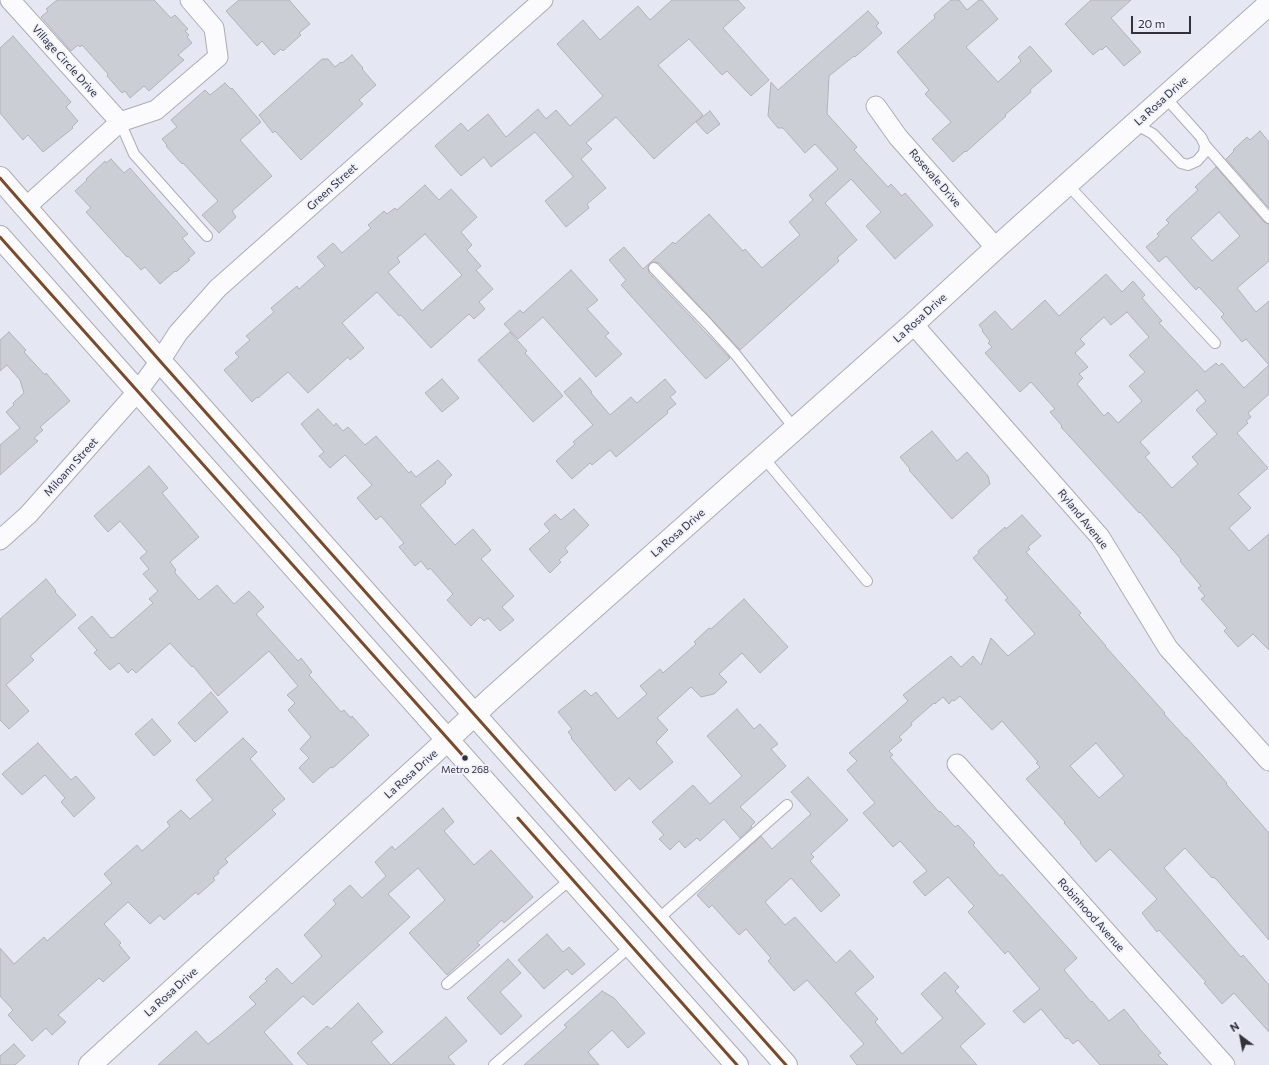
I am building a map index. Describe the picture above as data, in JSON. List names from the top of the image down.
{
  "streets": {
    "main road": ["La Rosa Drive"],
    "street": [
      "Village Circle Drive",
      "Rosevale Drive",
      "Green Street",
      "Miloann Street",
      "Ryland Avenue",
      "Robinhood Avenue"
    ]
  },
  "crossings": [
    ["La Rosa Drive", "Rosevale Drive"],
    ["La Rosa Drive", "Ryland Avenue"],
    ["Green Street", "Miloann Street"]
  ],
  "places": ["Metro 268"],
  "scale_bar": "20 m",
  "north": "top left"
}
